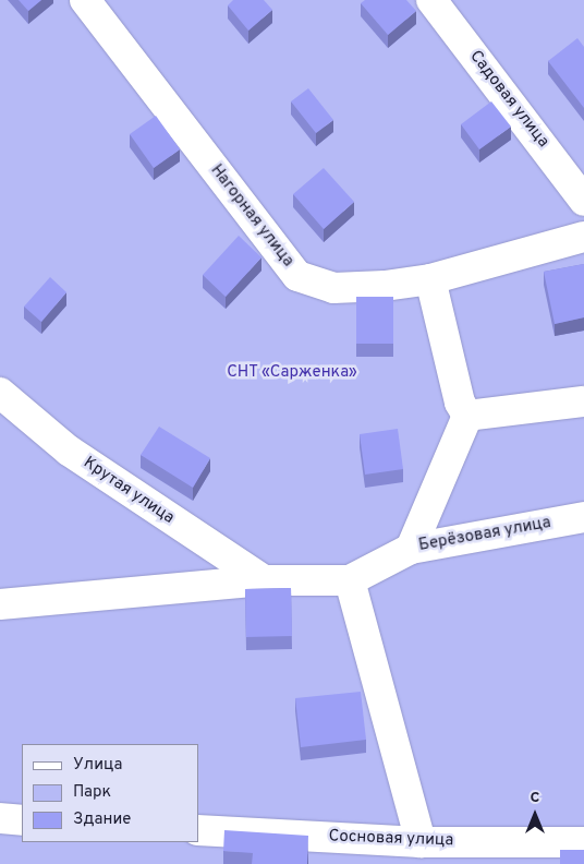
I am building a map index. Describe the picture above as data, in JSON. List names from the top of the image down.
{
  "streets": {
    "street": [
      "Садовая улица",
      "Нагорная улица",
      "Крутая улица",
      "Берёзовая улица",
      "Сосновая улица"
    ]
  },
  "crossings": [
    ["Крутая улица", "Берёзовая улица"]
  ],
  "parks": ["СНТ «Сарженка»"],
  "legend": ["Улица", "Парк", "Здание"],
  "north": "top"
}
